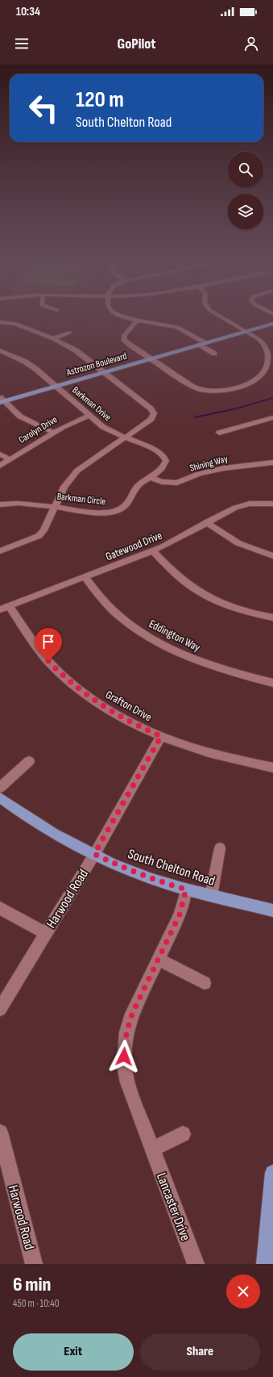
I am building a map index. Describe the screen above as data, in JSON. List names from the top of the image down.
{
  "streets": {
    "main road": ["Astrozon Boulevard", "South Chelton Road"],
    "street": [
      "Barkman Drive",
      "Carolyn Drive",
      "Shining Way",
      "Barkman Circle",
      "Gatewood Drive",
      "Eddington Way",
      "Grafton Drive",
      "Harwood Road",
      "Lancaster Drive"
    ]
  },
  "crossings": [
    ["Astrozon Boulevard", "Barkman Drive"],
    ["Barkman Drive", "Carolyn Drive"],
    ["Barkman Drive", "Barkman Circle"],
    ["Shining Way", "Barkman Circle"],
    ["Gatewood Drive", "Eddington Way"],
    ["Gatewood Drive", "Grafton Drive"],
    ["Grafton Drive", "Harwood Road"],
    ["South Chelton Road", "Harwood Road"],
    ["South Chelton Road", "Lancaster Drive"]
  ],
  "page": {
    "status": "10:34",
    "header": "GoPilot",
    "turn": ["120 m", "South Chelton Road"],
    "heading": ["6 min", "450 m · 10:40"],
    "buttons": ["Exit", "Share"]
  }
}
